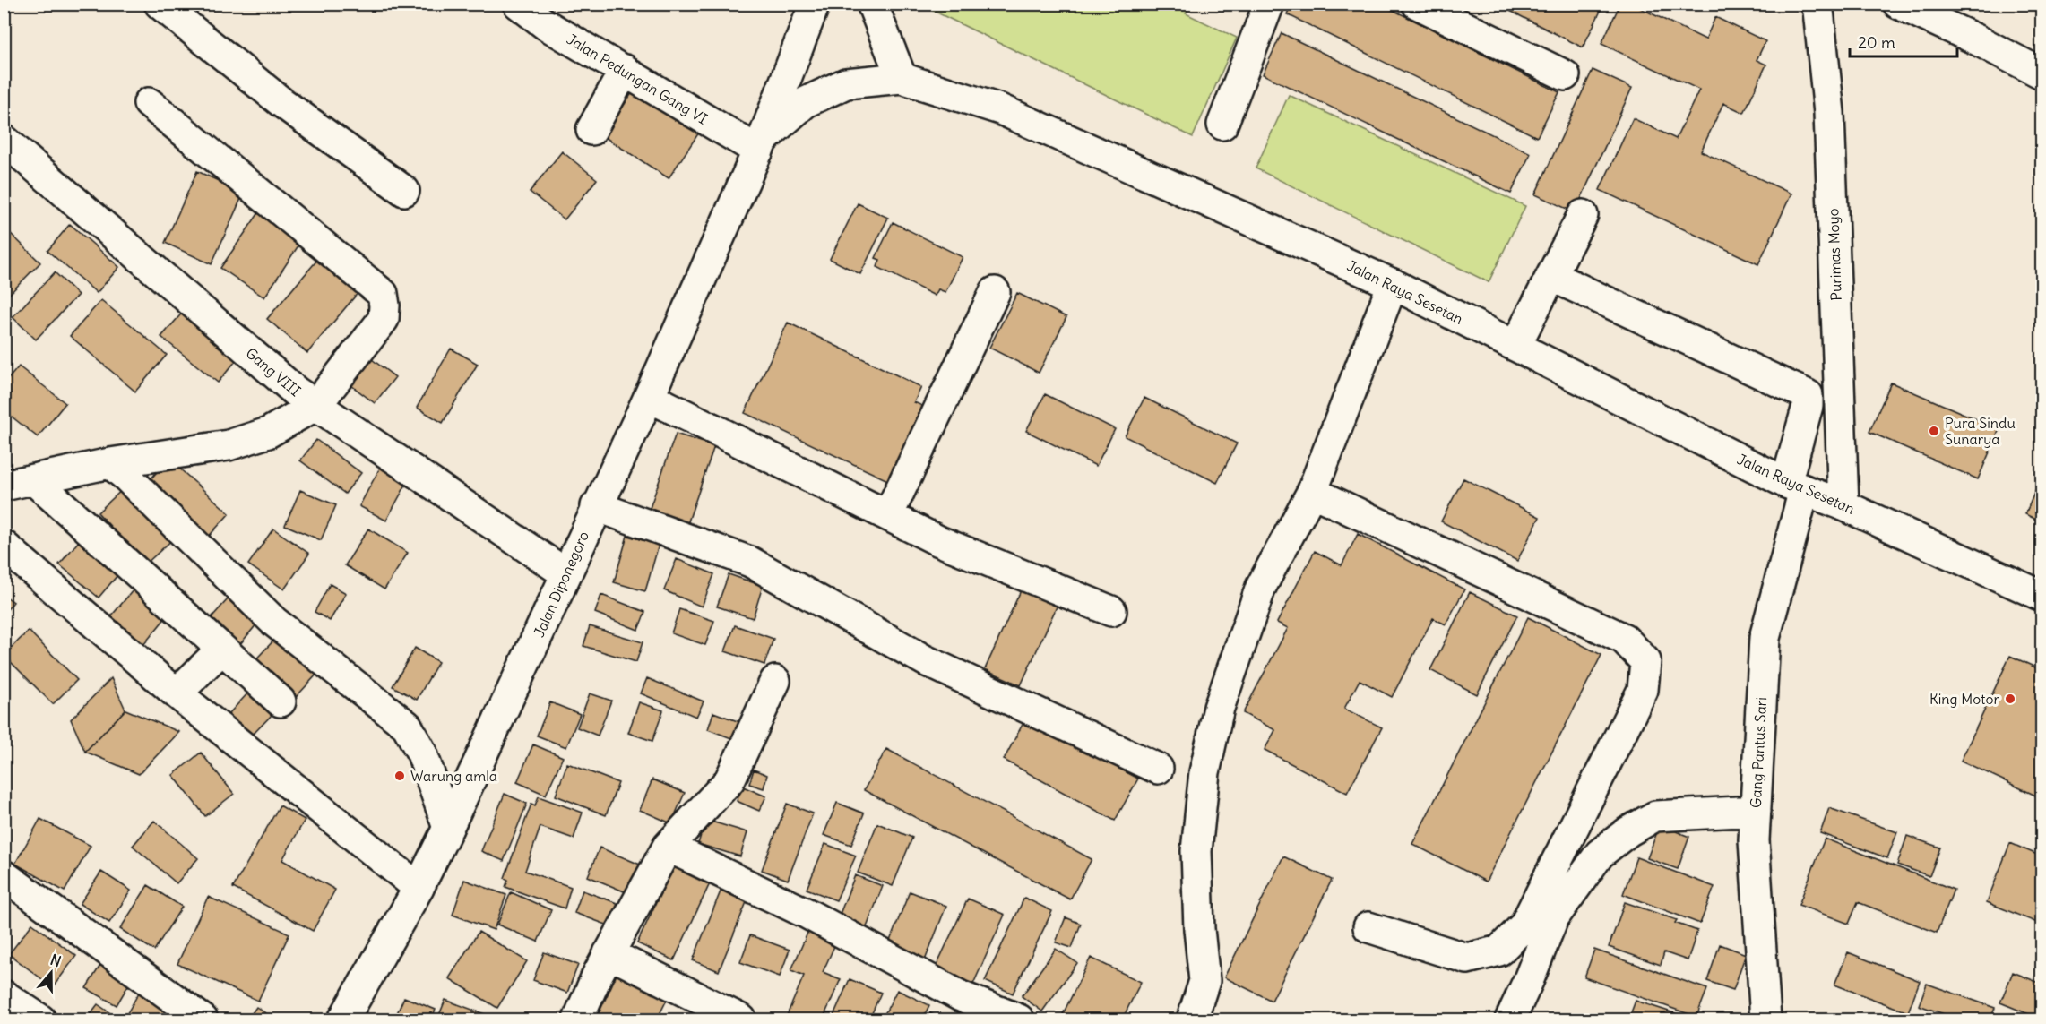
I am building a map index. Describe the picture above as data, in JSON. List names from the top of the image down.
{
  "streets": {
    "street": [
      "Jalan Pedungan Gang VI",
      "Purimas Moyo",
      "Jalan Raya Sesetan",
      "Gang VIII",
      "Jalan Diponegoro",
      "Gang Pantus Sari"
    ]
  },
  "crossings": [
    ["Jalan Pedungan Gang VI", "Jalan Raya Sesetan"],
    ["Jalan Pedungan Gang VI", "Jalan Diponegoro"],
    ["Purimas Moyo", "Jalan Raya Sesetan"],
    ["Jalan Raya Sesetan", "Jalan Diponegoro"],
    ["Jalan Raya Sesetan", "Gang Pantus Sari"],
    ["Gang VIII", "Jalan Diponegoro"]
  ],
  "places": ["Pura Sindu Sunarya", "King Motor", "Warung amla"],
  "scale_bar": "20 m",
  "north": "top"
}
